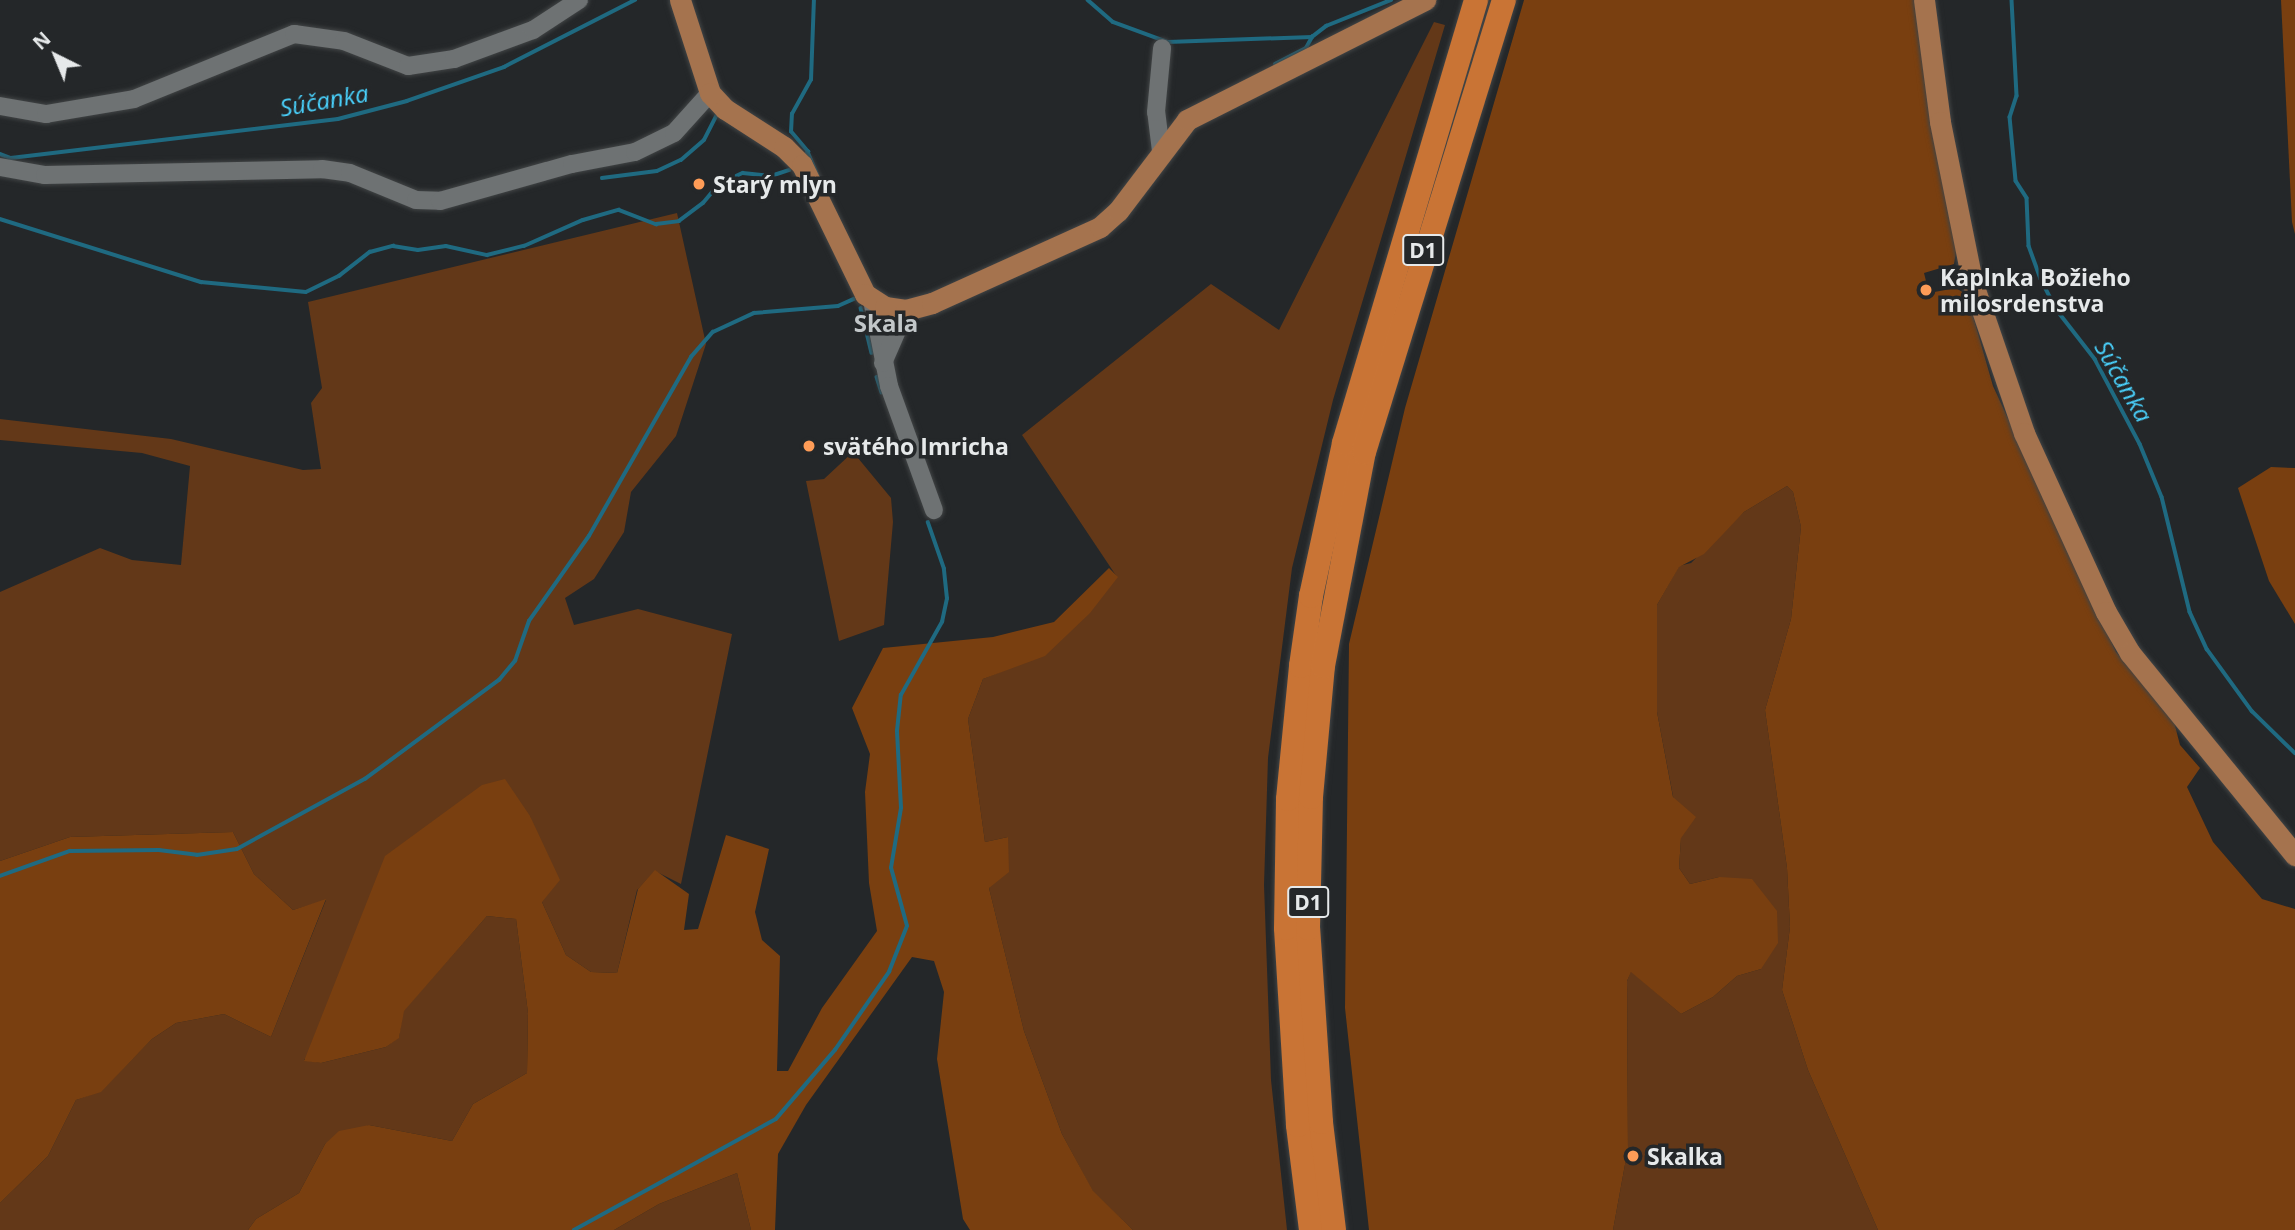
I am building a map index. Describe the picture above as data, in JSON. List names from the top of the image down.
{
  "streets": {
    "highway": ["D1"]
  },
  "districts": ["Skala"],
  "water": ["Súčanka"],
  "places": [
    "Starý mlyn",
    "Kaplnka Božieho milosrdenstva",
    "svätého Imricha",
    "Skalka"
  ],
  "north": "top left"
}
